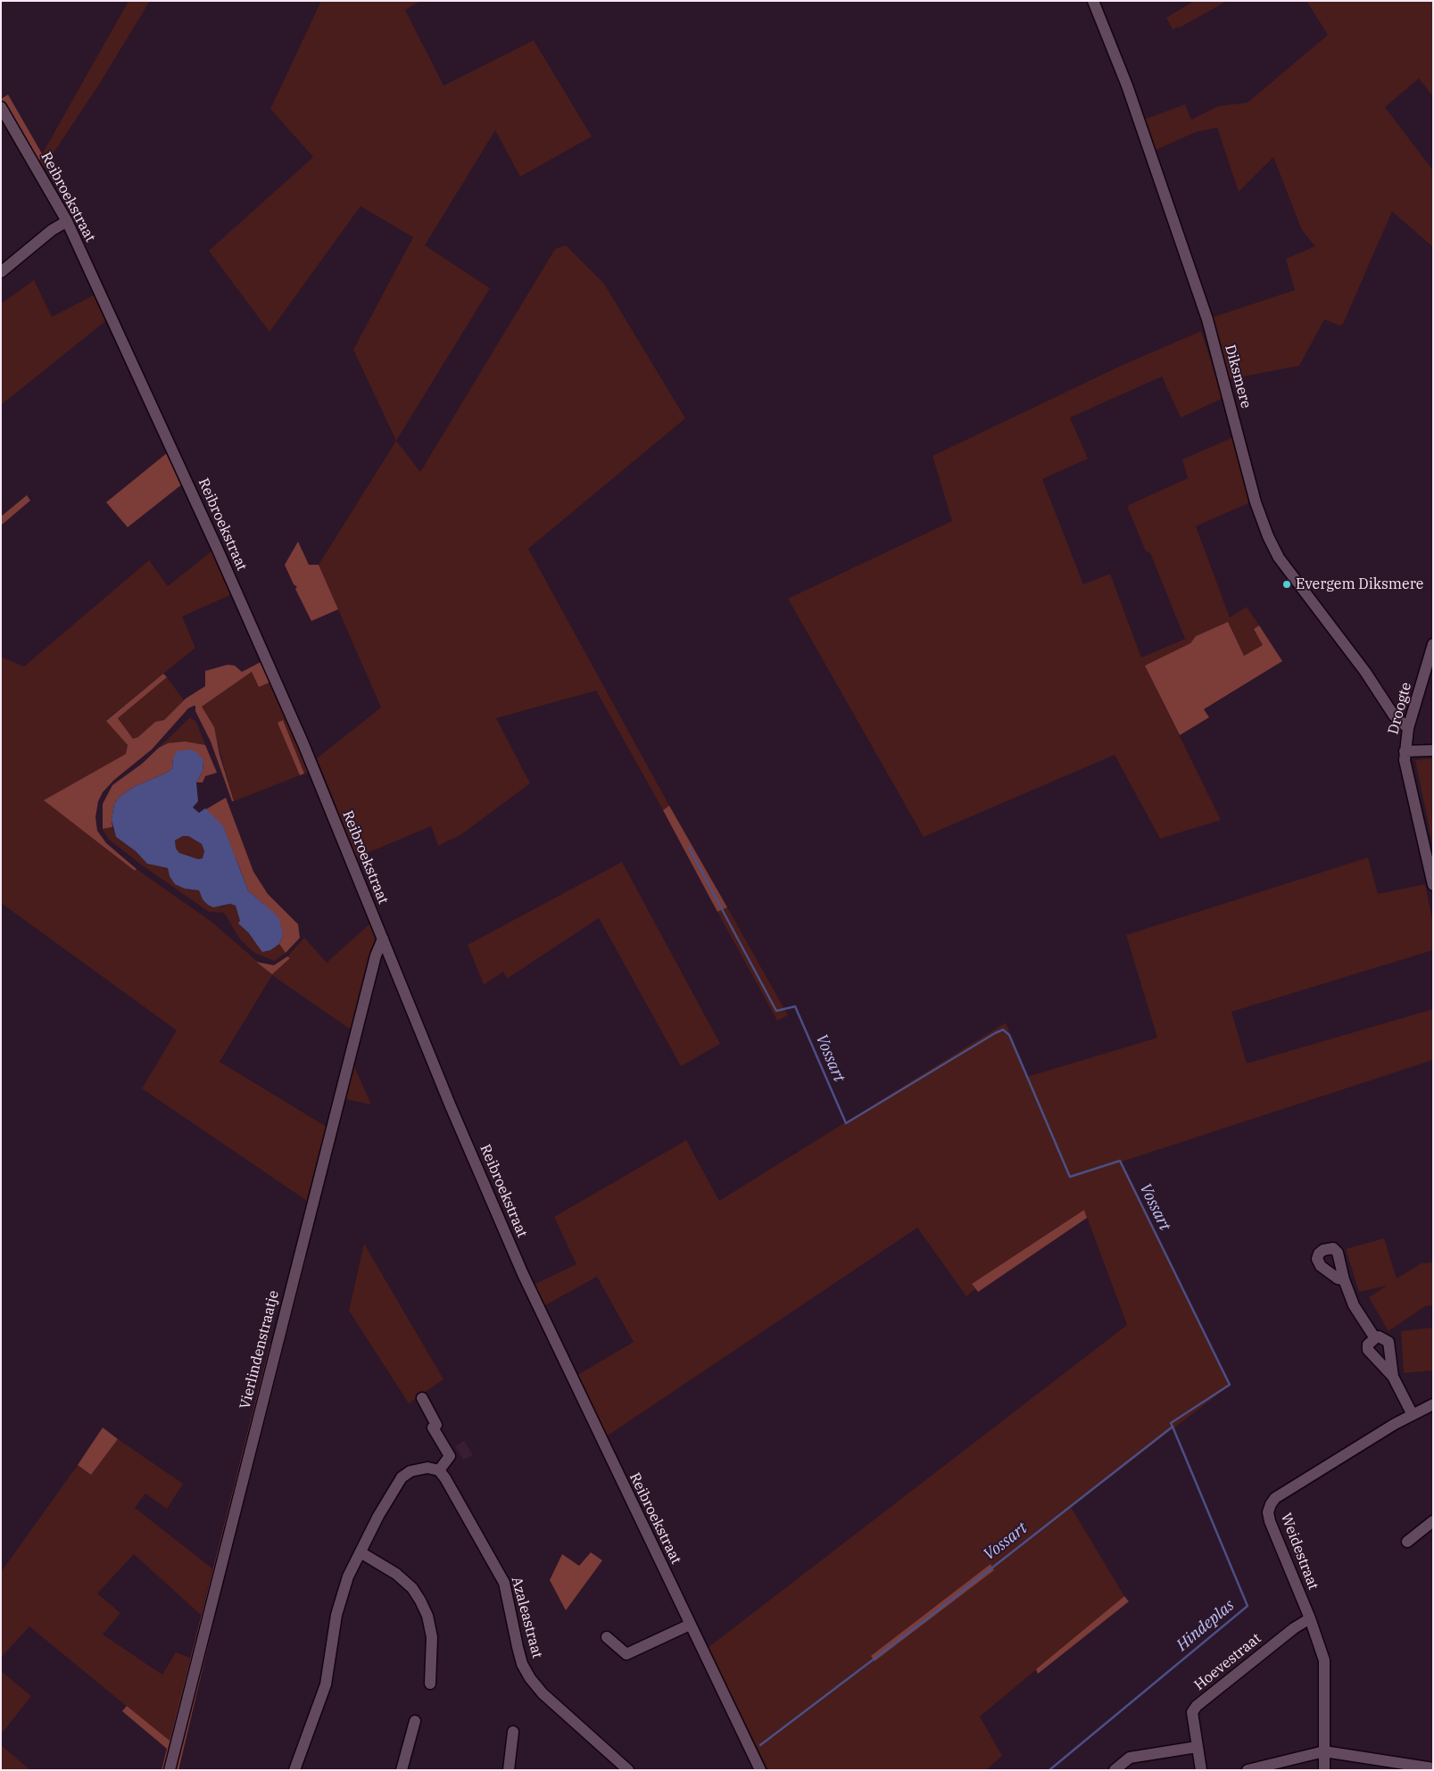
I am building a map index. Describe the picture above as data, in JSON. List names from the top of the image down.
{
  "streets": {
    "street": [
      "Reibroekstraat",
      "Diksmere",
      "Droogte",
      "Vierlindenstraatje",
      "Weidestraat",
      "Azaleastraat",
      "Hoevestraat"
    ]
  },
  "crossings": [
    ["Reibroekstraat", "Vierlindenstraatje"],
    ["Diksmere", "Droogte"],
    ["Weidestraat", "Hoevestraat"]
  ],
  "water": ["Vossart", "Hindeplas"],
  "places": ["Evergem Diksmere"]
}
